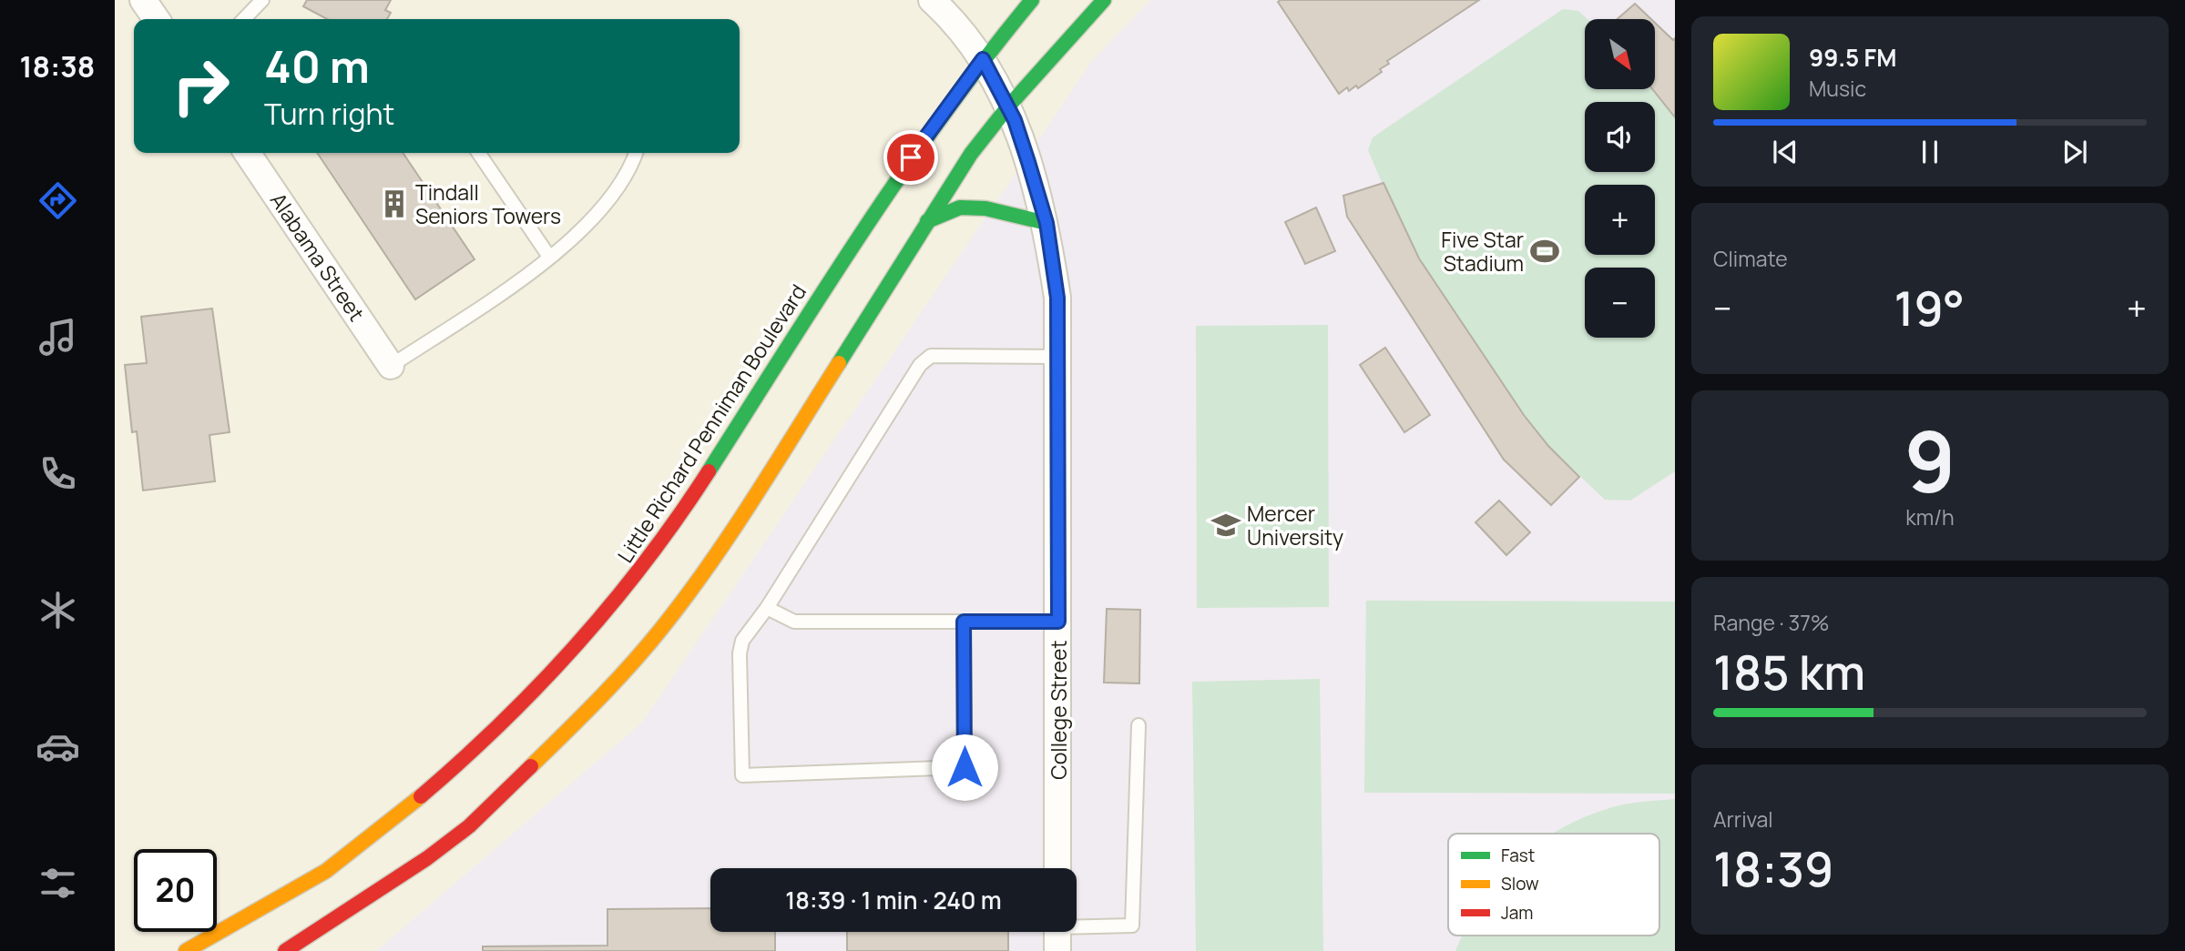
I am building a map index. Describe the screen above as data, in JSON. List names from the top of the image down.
{
  "streets": {
    "street": ["Alabama Street", "Little Richard Penniman Boulevard", "College Street"]
  },
  "crossings": [
    ["Little Richard Penniman Boulevard", "College Street"]
  ],
  "places": {
    "building": ["Tindall Seniors Towers"],
    "sports": ["Five Star Stadium"],
    "school or university": ["Mercer University"]
  },
  "legend": ["Fast", "Slow", "Jam"],
  "north": "bottom right",
  "page": {
    "tabs": "18:38",
    "map_buttons": ["+", "−"],
    "turn": ["40 m", "Turn right"],
    "song": ["99.5 FM", "Music"],
    "tile": [
      "Climate",
      ["9", "km/h"],
      ["Range · 37%", "185 km"],
      ["Arrival", "18:39"]
    ],
    "heat": ["−", "19°", "+"],
    "limit": "20",
    "trip": "18:39 · 1 min · 240 m"
  }
}
